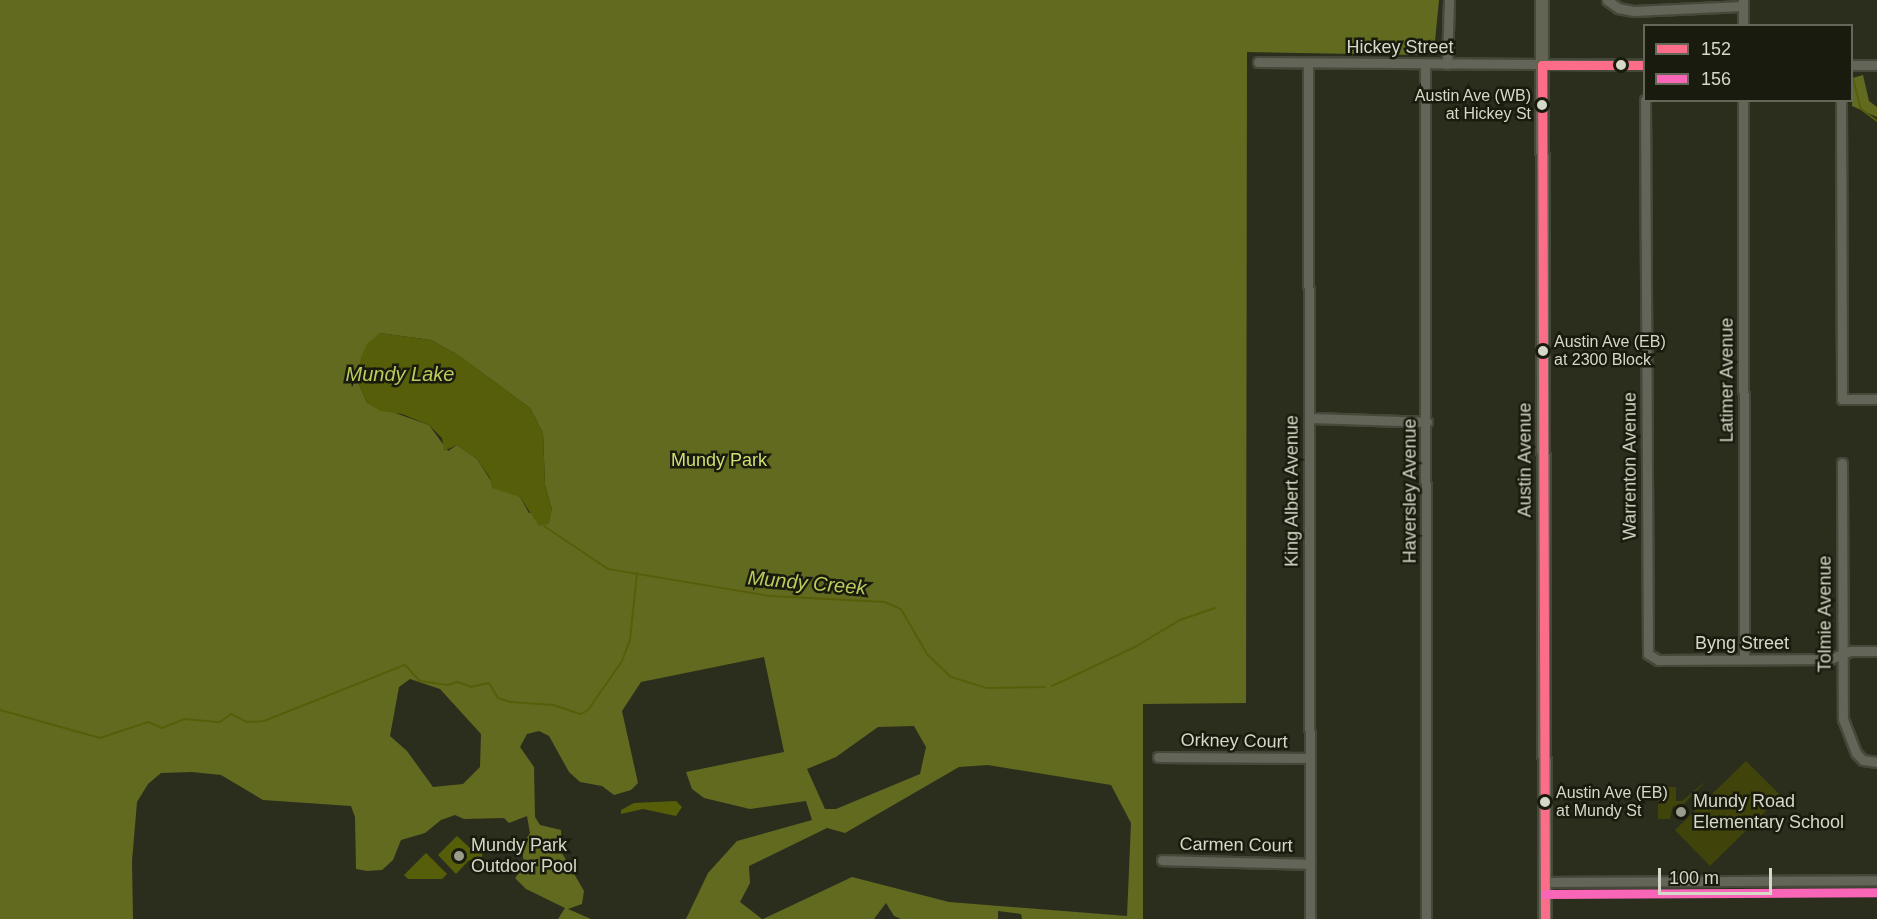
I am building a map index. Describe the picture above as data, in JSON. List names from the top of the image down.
{
  "streets": {
    "main road": ["Austin Avenue"],
    "street": [
      "Hickey Street",
      "Latimer Avenue",
      "Warrenton Avenue",
      "King Albert Avenue",
      "Haversley Avenue",
      "Tolmie Avenue",
      "Byng Street",
      "Orkney Court",
      "Carmen Court"
    ]
  },
  "crossings": [
    ["Hickey Street", "Austin Avenue"],
    ["Hickey Street", "King Albert Avenue"],
    ["Hickey Street", "Haversley Avenue"],
    ["Latimer Avenue", "Byng Street"],
    ["Warrenton Avenue", "Byng Street"],
    ["King Albert Avenue", "Orkney Court"],
    ["King Albert Avenue", "Carmen Court"],
    ["Tolmie Avenue", "Byng Street"]
  ],
  "water": ["Mundy Lake", "Mundy Creek"],
  "parks": ["Mundy Park"],
  "places": [
    "Austin Ave (WB) at Hickey St",
    "Austin Ave (EB) at 2300 Block",
    "Austin Ave (EB) at Mundy St",
    "Mundy Road Elementary School",
    "Mundy Park Outdoor Pool"
  ],
  "lines": ["transit line 152", "transit line 156"],
  "legend": ["152", "156"],
  "scale_bar": "100 m"
}
